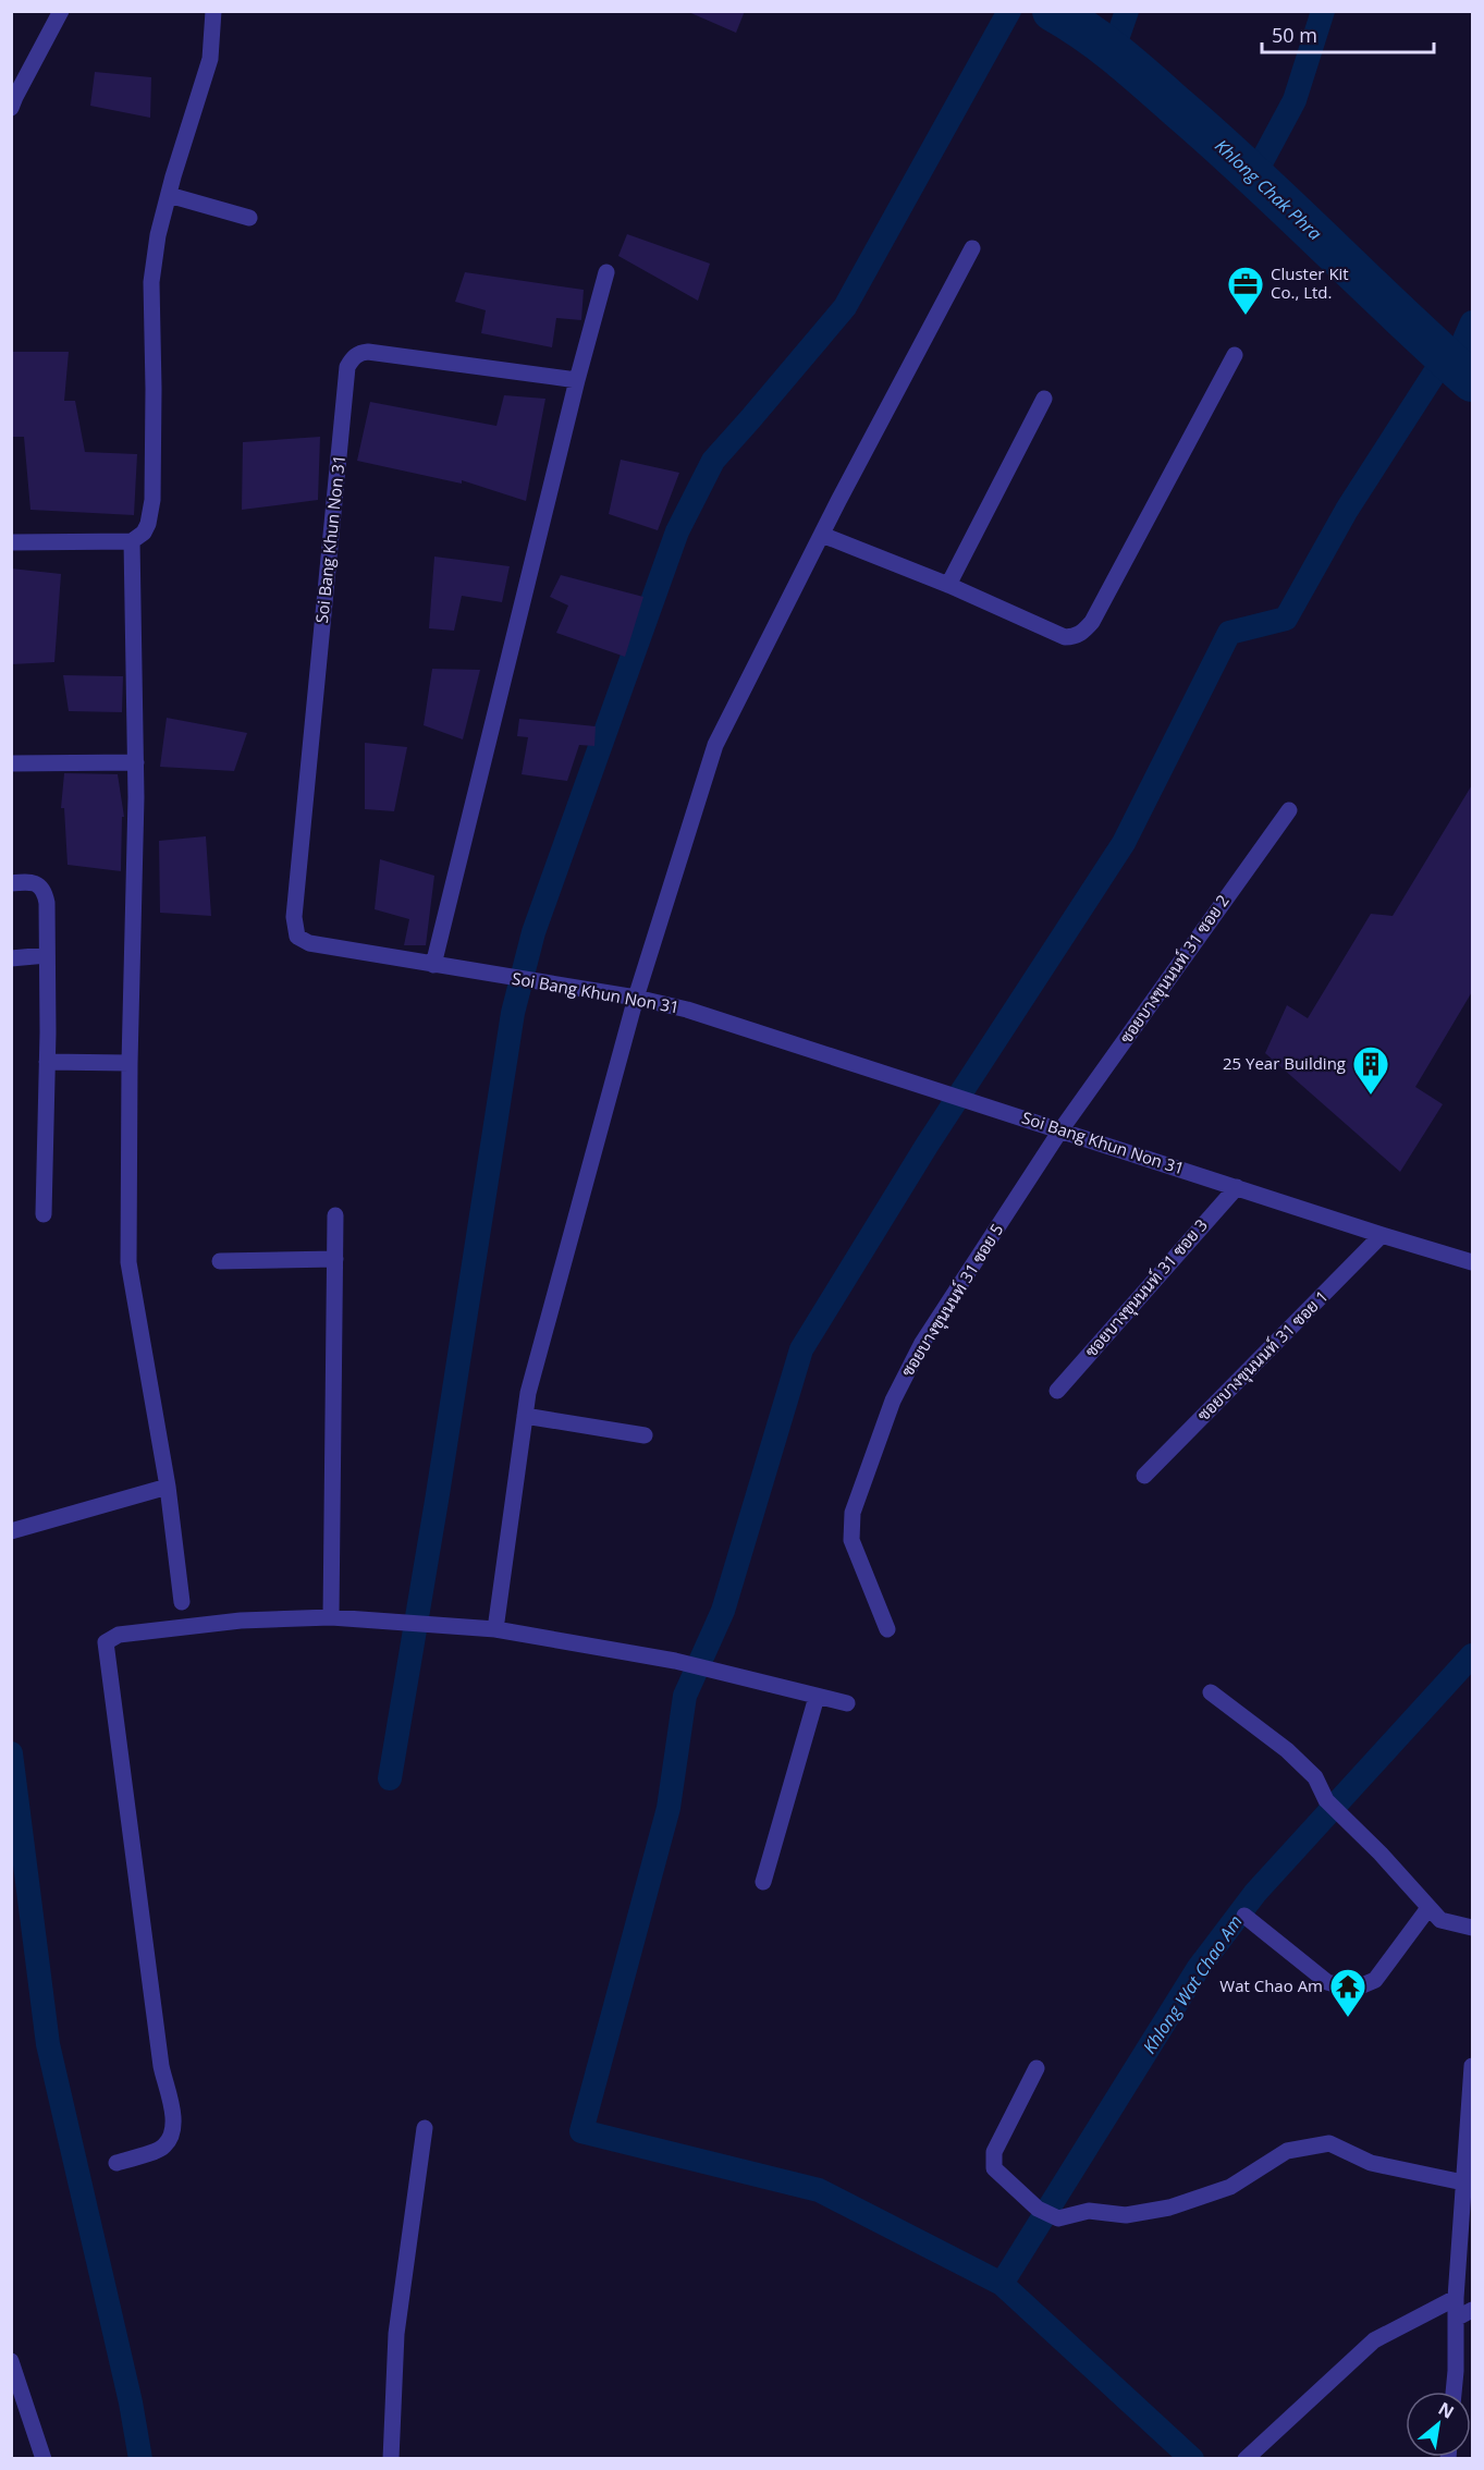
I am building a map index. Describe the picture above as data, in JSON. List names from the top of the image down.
{
  "streets": {
    "street": [
      "Soi Bang Khun Non 31",
      "ซอยบางขุนนนท์ 31 ซอย 2",
      "ซอยบางขุนนนท์ 31 ซอย 3",
      "ซอยบางขุนนนท์ 31 ซอย 5",
      "ซอยบางขุนนนท์ 31 ซอย 1"
    ]
  },
  "crossings": [
    ["Soi Bang Khun Non 31", "ซอยบางขุนนนท์ 31 ซอย 2"],
    ["Soi Bang Khun Non 31", "ซอยบางขุนนนท์ 31 ซอย 3"],
    ["Soi Bang Khun Non 31", "ซอยบางขุนนนท์ 31 ซอย 5"],
    ["Soi Bang Khun Non 31", "ซอยบางขุนนนท์ 31 ซอย 1"],
    ["ซอยบางขุนนนท์ 31 ซอย 2", "ซอยบางขุนนนท์ 31 ซอย 5"]
  ],
  "water": ["Khlong Chak Phra", "Khlong Wat Chao Am"],
  "places": {
    "office": ["Cluster Kit Co., Ltd."],
    "building": ["25 Year Building"],
    "temple": ["Wat Chao Am"]
  },
  "scale_bar": "50 m",
  "north": "top right"
}
